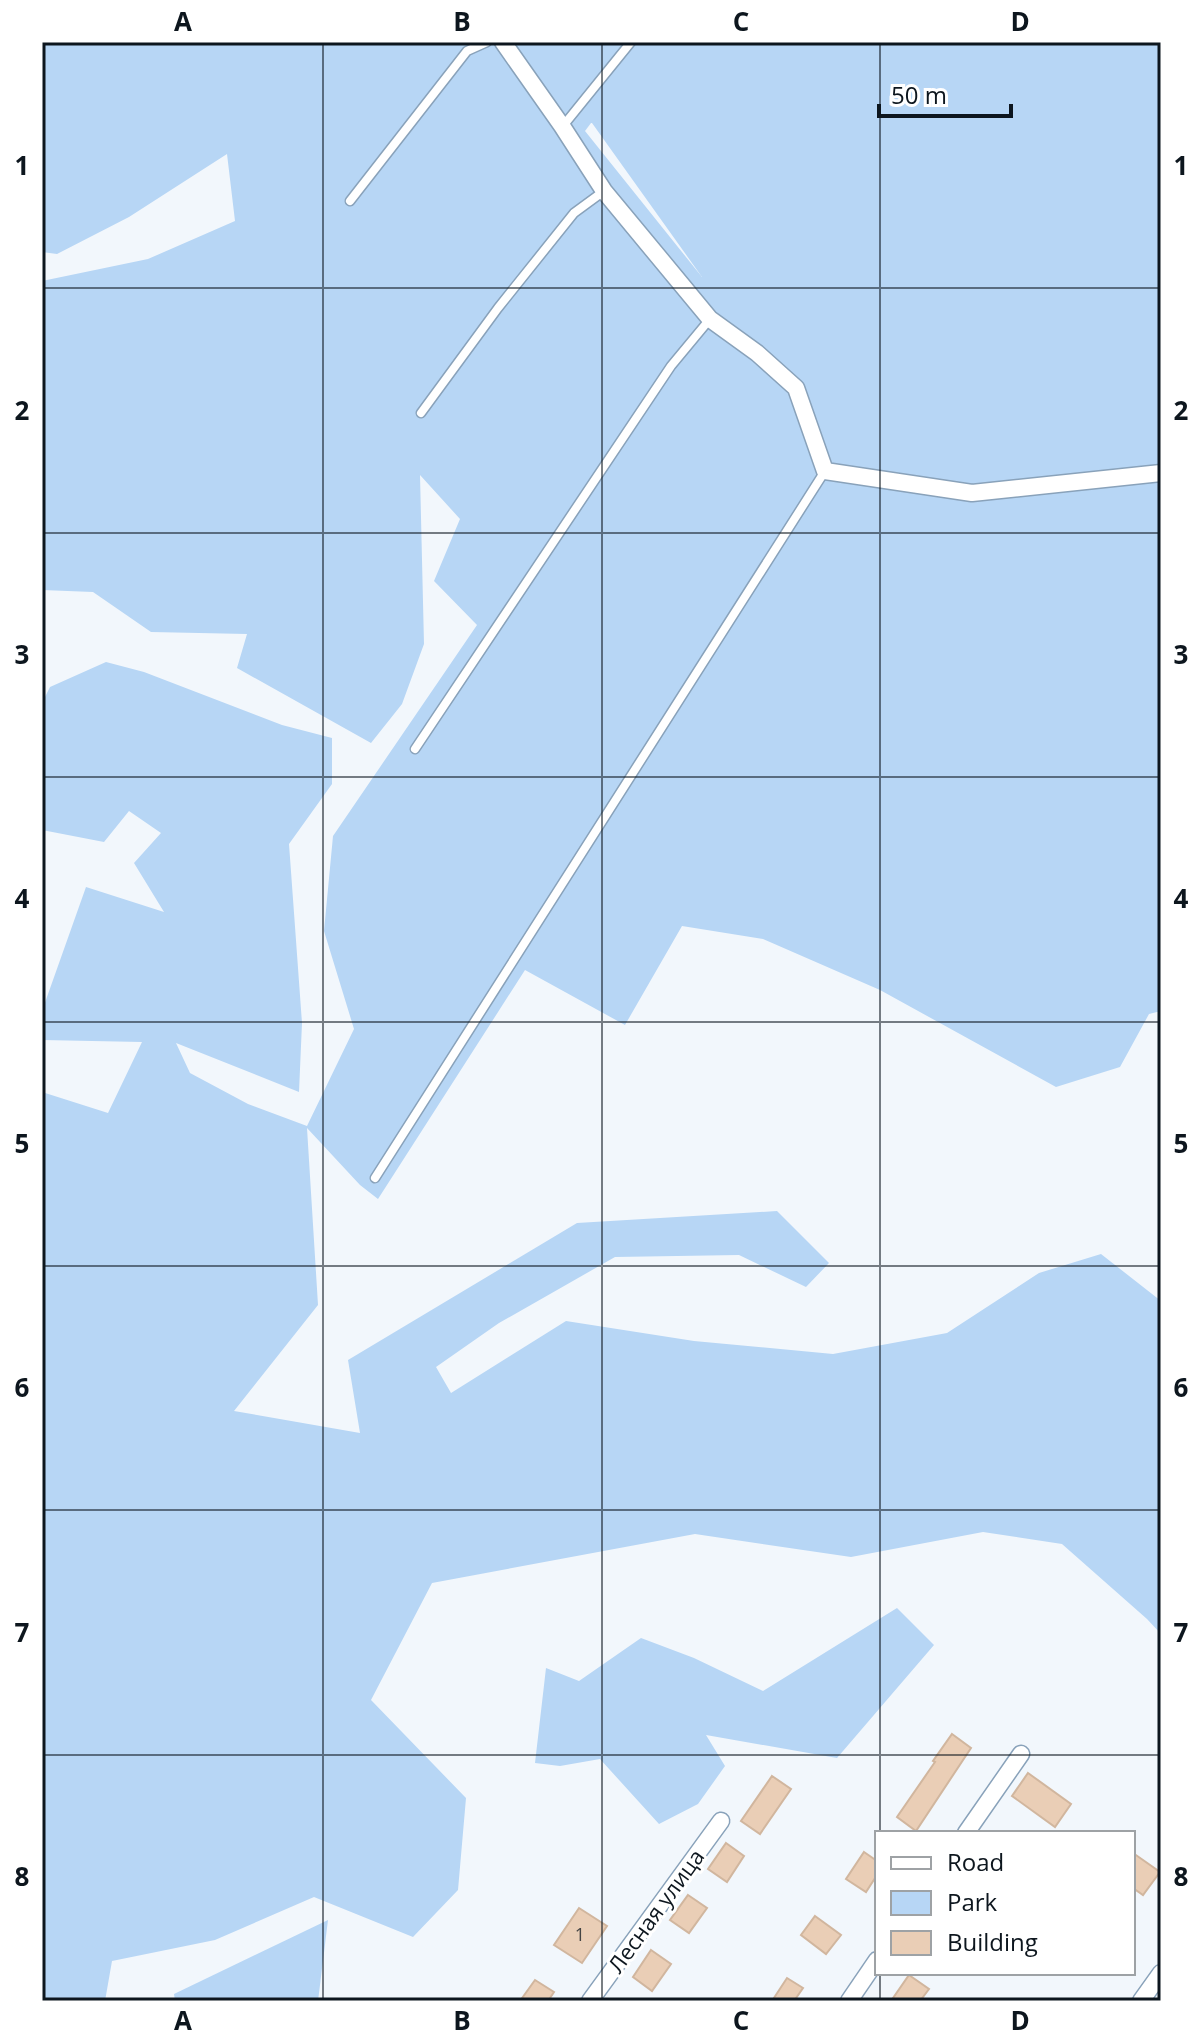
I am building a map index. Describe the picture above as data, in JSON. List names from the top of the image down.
{
  "streets": {
    "street": ["Лесная улица"]
  },
  "house_numbers": ["1"],
  "legend": ["Road", "Park", "Building"],
  "scale_bar": "50 m",
  "grid": {
    "columns": [
      "A",
      "B",
      "C",
      "D"
    ],
    "rows": [
      "1",
      "2",
      "3",
      "4",
      "5",
      "6",
      "7",
      "8"
    ]
  }
}
